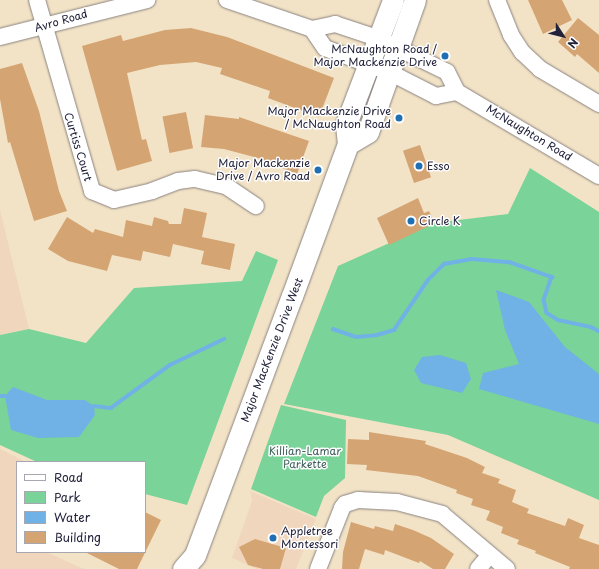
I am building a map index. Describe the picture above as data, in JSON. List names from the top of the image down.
{
  "streets": {
    "main road": ["Major MacKenzie Drive West"],
    "street": ["Avro Road", "McNaughton Road", "Curtiss Court"]
  },
  "crossings": [
    ["Avro Road", "Curtiss Court"]
  ],
  "parks": ["Killian-Lamar Parkette"],
  "places": [
    "McNaughton Road / Major Mackenzie Drive",
    "Major Mackenzie Drive / McNaughton Road",
    "Esso",
    "Major Mackenzie Drive / Avro Road",
    "Circle K",
    "Appletree Montessori"
  ],
  "legend": [
    "Road",
    "Park",
    "Water",
    "Building"
  ],
  "north": "bottom right"
}
